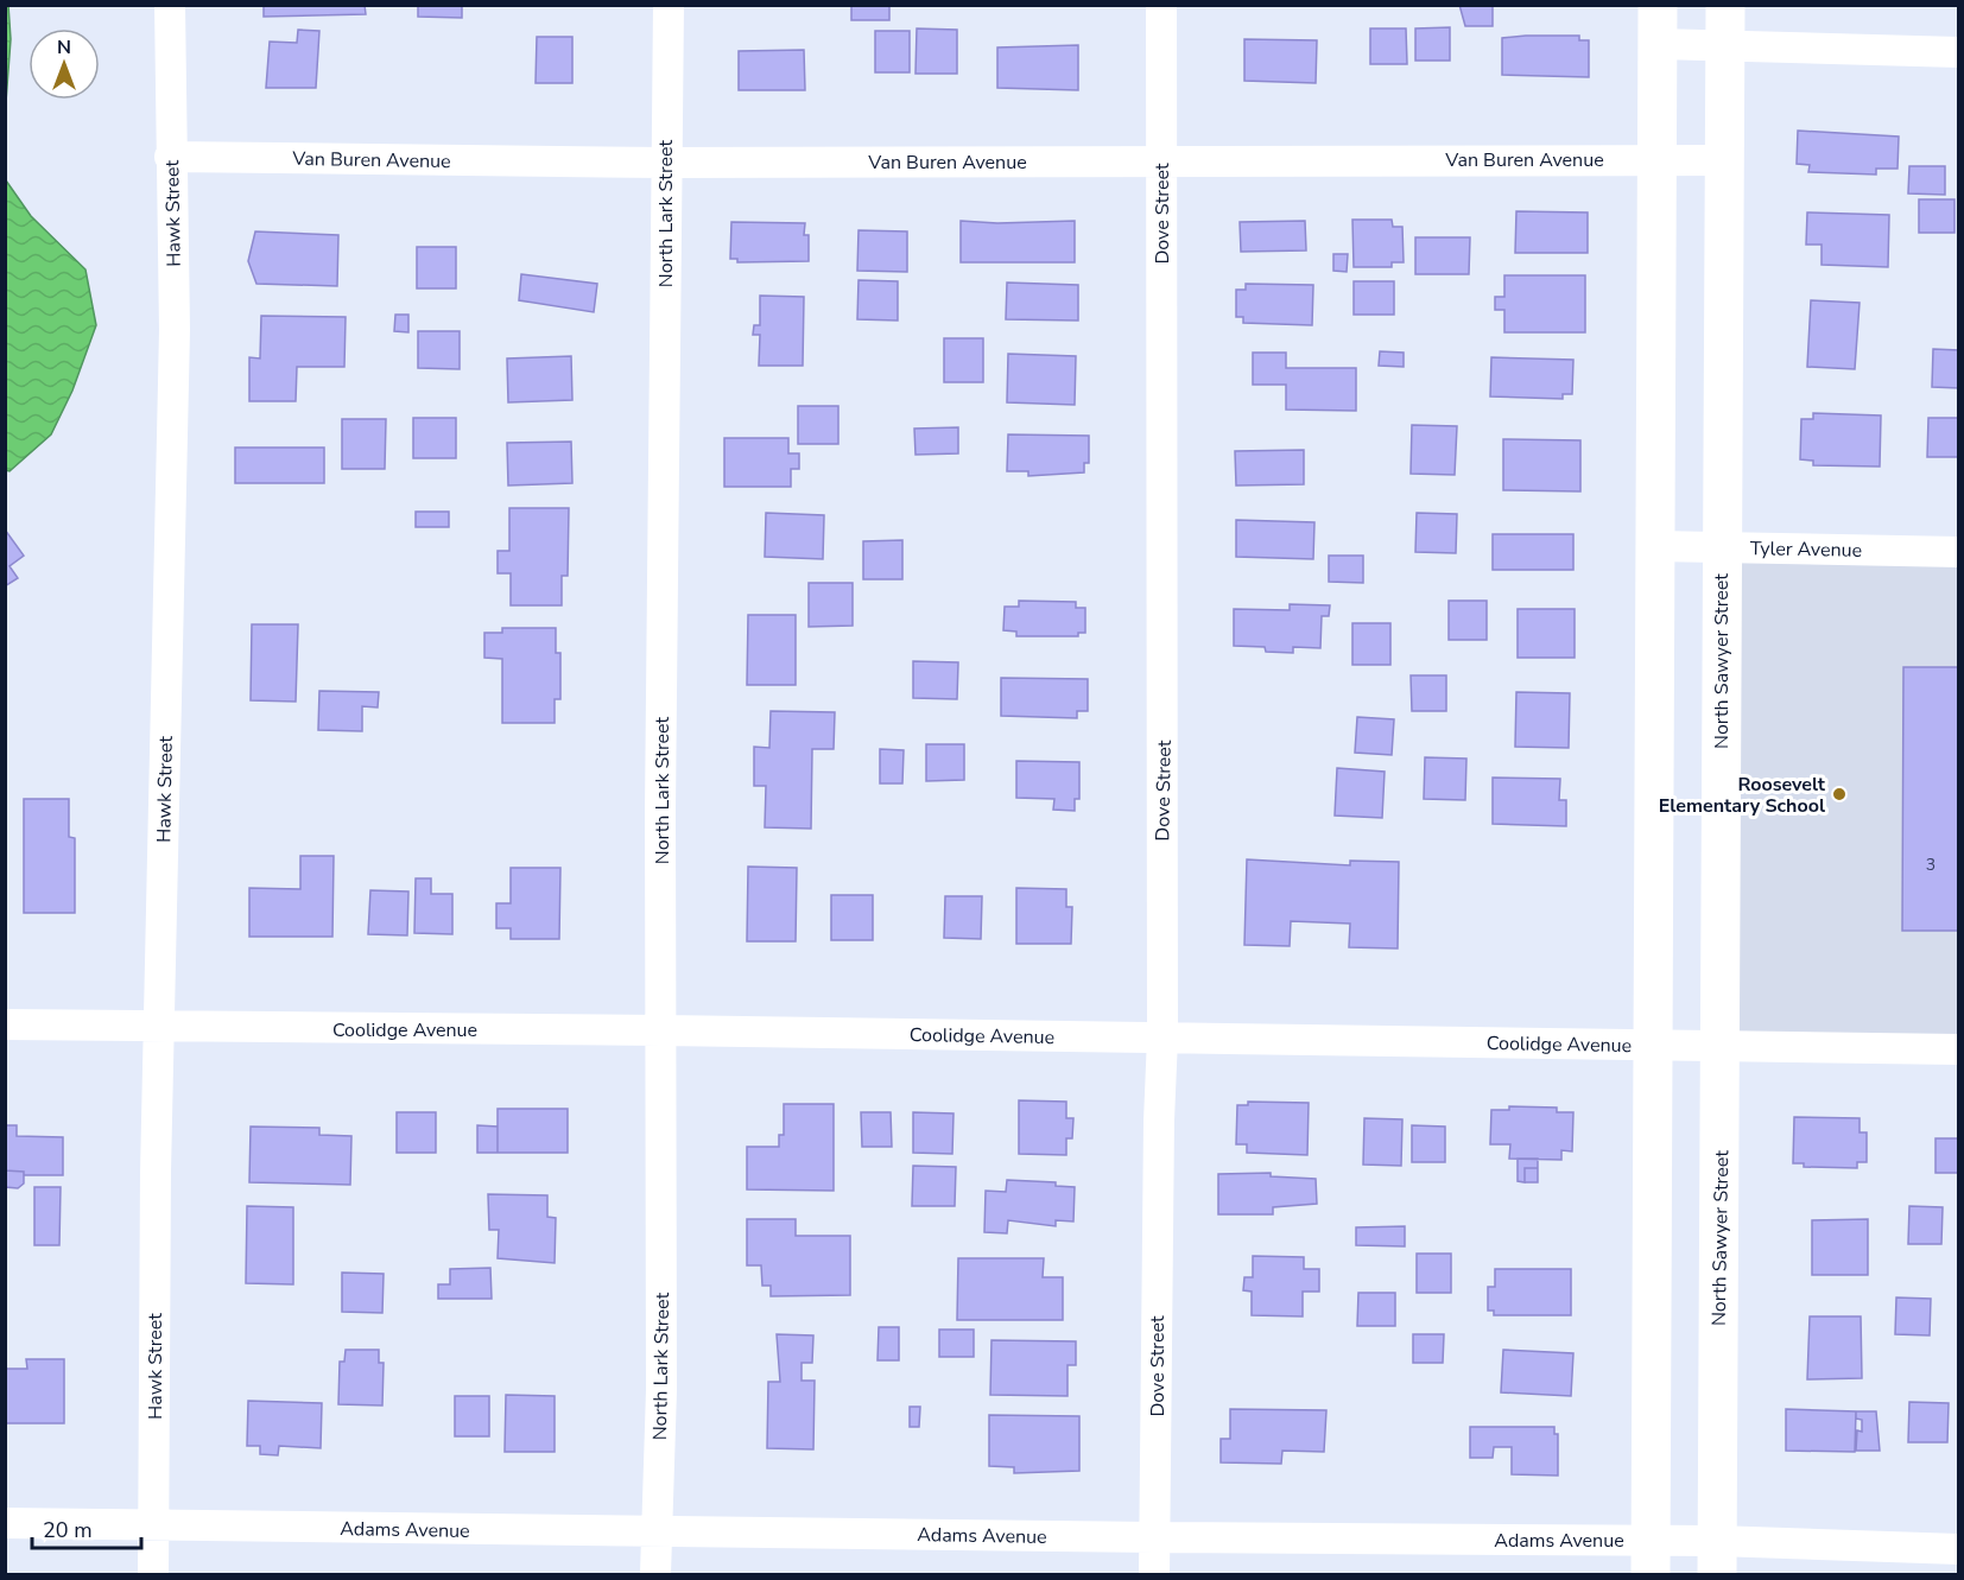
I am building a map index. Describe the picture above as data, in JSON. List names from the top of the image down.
{
  "streets": {
    "street": [
      "Van Buren Avenue",
      "Hawk Street",
      "North Lark Street",
      "Dove Street",
      "Tyler Avenue",
      "North Sawyer Street",
      "Coolidge Avenue",
      "Adams Avenue"
    ]
  },
  "crossings": [
    ["Van Buren Avenue", "Hawk Street"],
    ["Van Buren Avenue", "North Lark Street"],
    ["Van Buren Avenue", "Dove Street"],
    ["Van Buren Avenue", "North Sawyer Street"],
    ["Hawk Street", "Coolidge Avenue"],
    ["Hawk Street", "Adams Avenue"],
    ["North Lark Street", "Coolidge Avenue"],
    ["North Lark Street", "Adams Avenue"],
    ["Dove Street", "Coolidge Avenue"],
    ["Dove Street", "Adams Avenue"],
    ["Tyler Avenue", "North Sawyer Street"],
    ["North Sawyer Street", "Coolidge Avenue"],
    ["North Sawyer Street", "Adams Avenue"]
  ],
  "places": ["Roosevelt Elementary School"],
  "house_numbers": ["3"],
  "scale_bar": "20 m",
  "north": "top"
}
